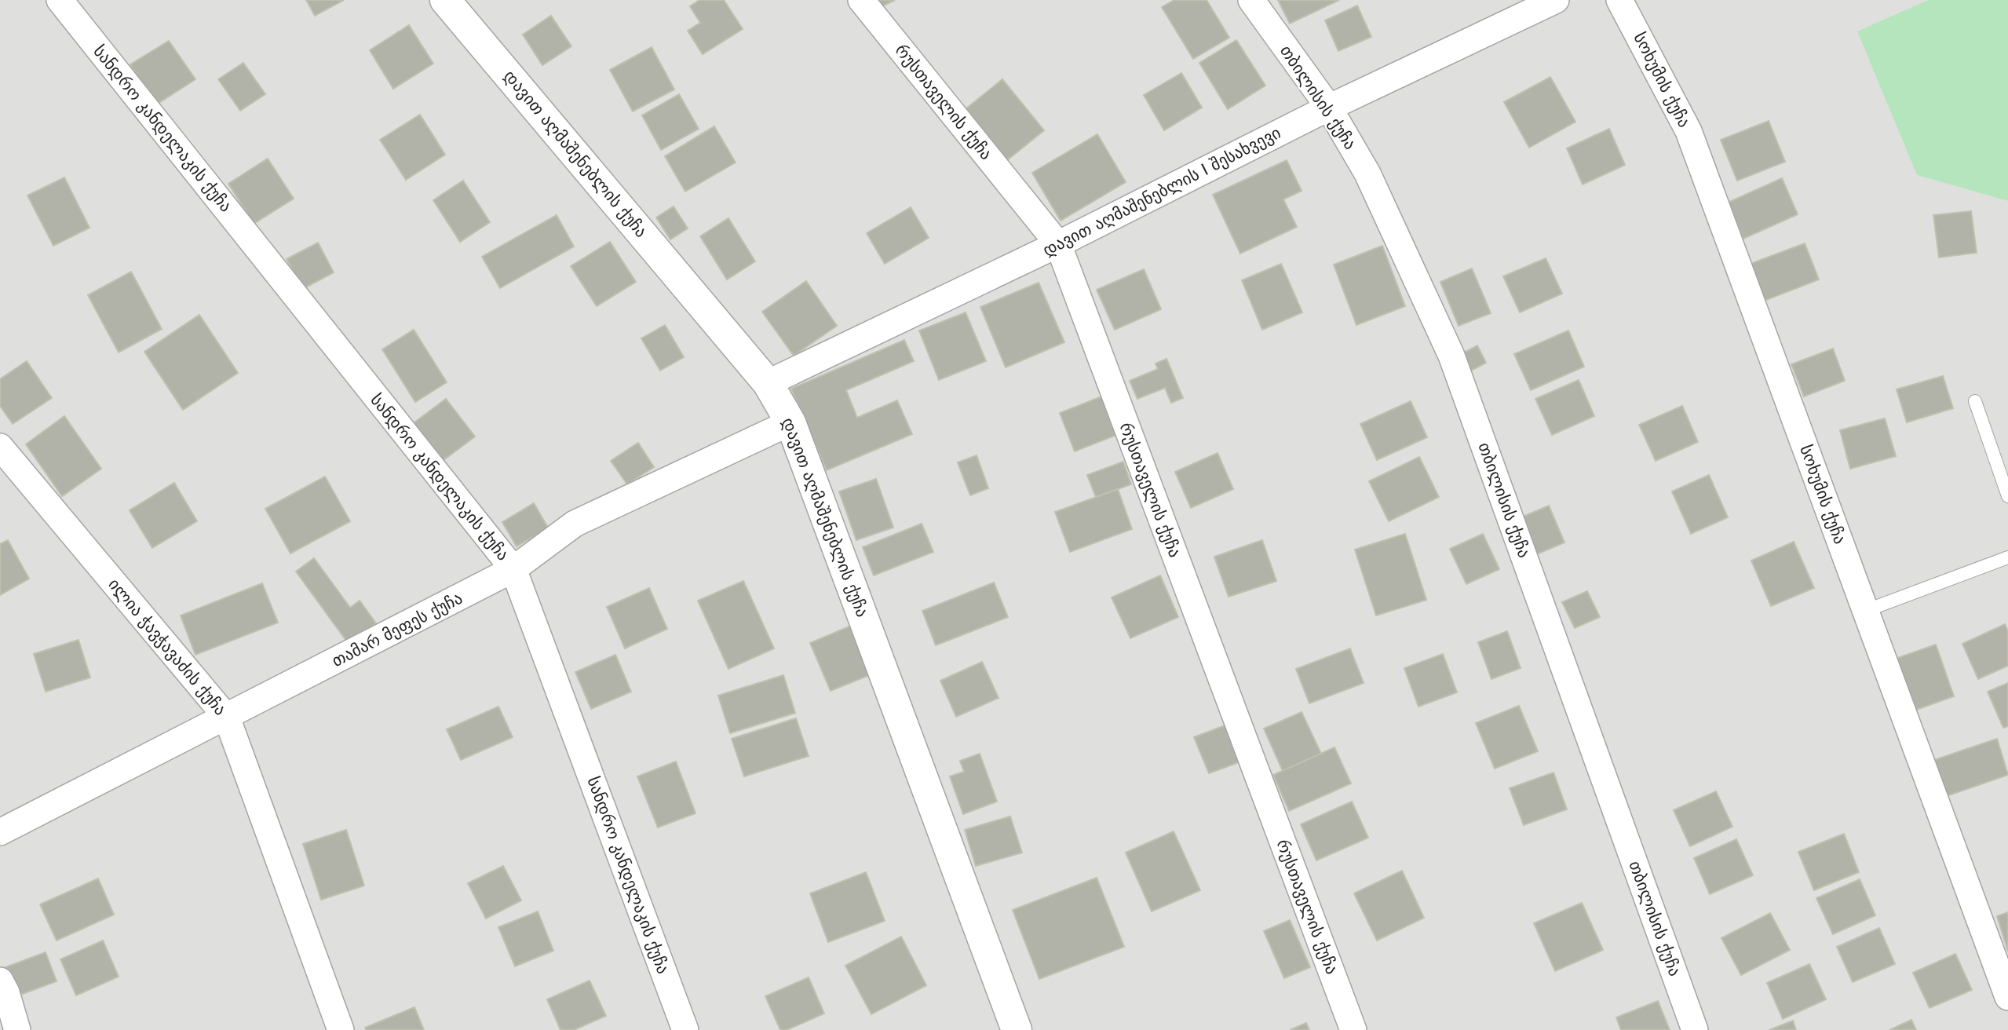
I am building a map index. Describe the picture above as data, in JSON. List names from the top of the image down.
{
  "streets": {
    "street": [
      "სოხუმის ქუჩა",
      "თბილისის ქუჩა",
      "რუსთაველის ქუჩა",
      "სანდრო კანდელაკის ქუჩა",
      "დავით აღმაშენებლის ქუჩა",
      "დავით აღმაშენებლის I შესახვევი",
      "თამარ მეფეს ქუჩა",
      "ილია ჭავჭავაძის ქუჩა"
    ]
  },
  "crossings": [
    ["თბილისის ქუჩა", "დავით აღმაშენებლის I შესახვევი"],
    ["რუსთაველის ქუჩა", "დავით აღმაშენებლის I შესახვევი"],
    ["სანდრო კანდელაკის ქუჩა", "თამარ მეფეს ქუჩა"],
    ["დავით აღმაშენებლის ქუჩა", "დავით აღმაშენებლის I შესახვევი"],
    ["დავით აღმაშენებლის ქუჩა", "თამარ მეფეს ქუჩა"],
    ["თამარ მეფეს ქუჩა", "ილია ჭავჭავაძის ქუჩა"]
  ]
}
